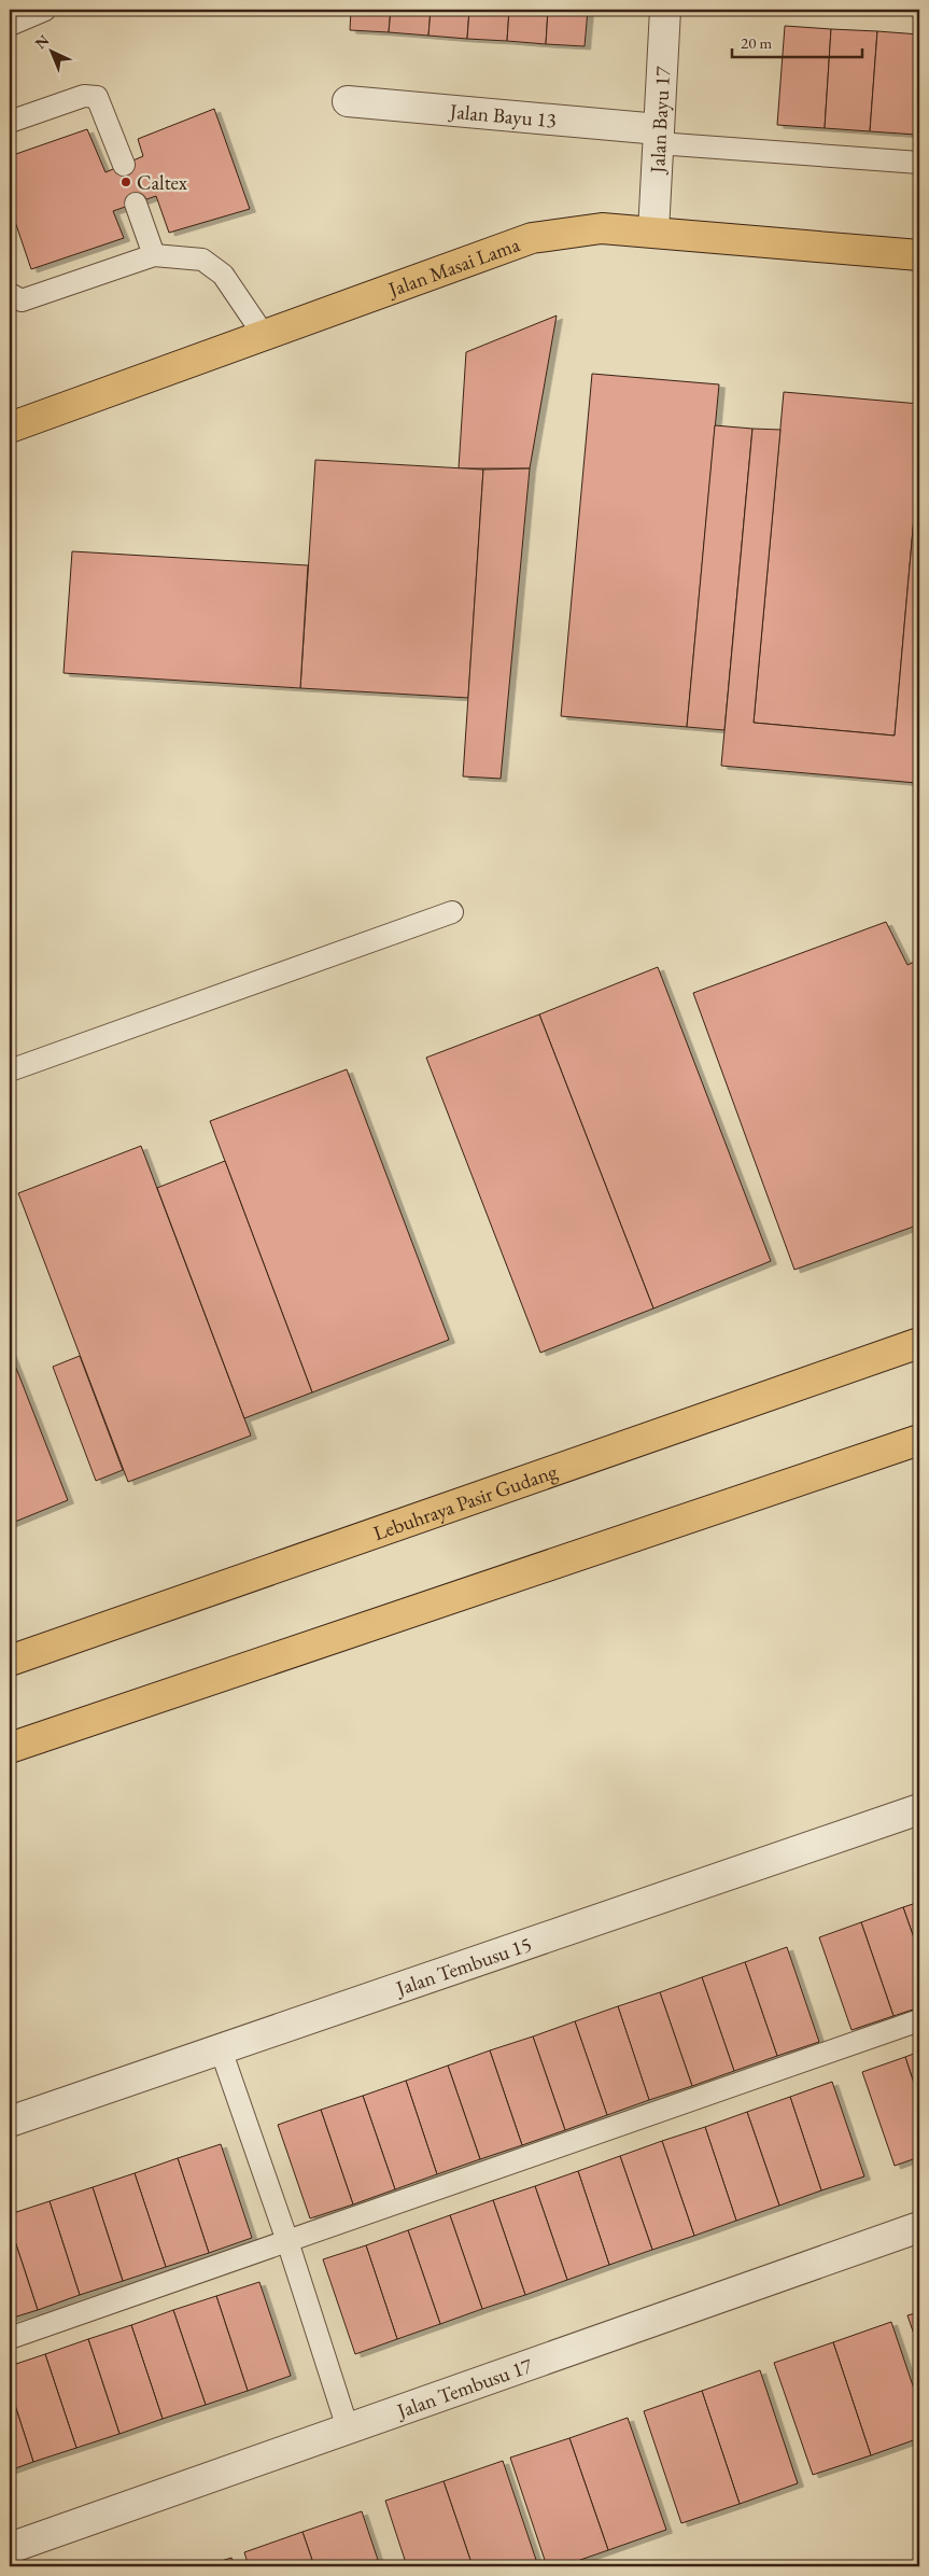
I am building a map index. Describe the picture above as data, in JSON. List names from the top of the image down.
{
  "streets": {
    "main road": ["Jalan Masai Lama", "Lebuhraya Pasir Gudang"],
    "street": [
      "Jalan Bayu 13",
      "Jalan Bayu 17",
      "Jalan Tembusu 15",
      "Jalan Tembusu 17"
    ]
  },
  "crossings": [
    ["Jalan Bayu 13", "Jalan Bayu 17"],
    ["Jalan Bayu 17", "Jalan Masai Lama"]
  ],
  "places": ["Caltex"],
  "scale_bar": "20 m",
  "north": "top left"
}
